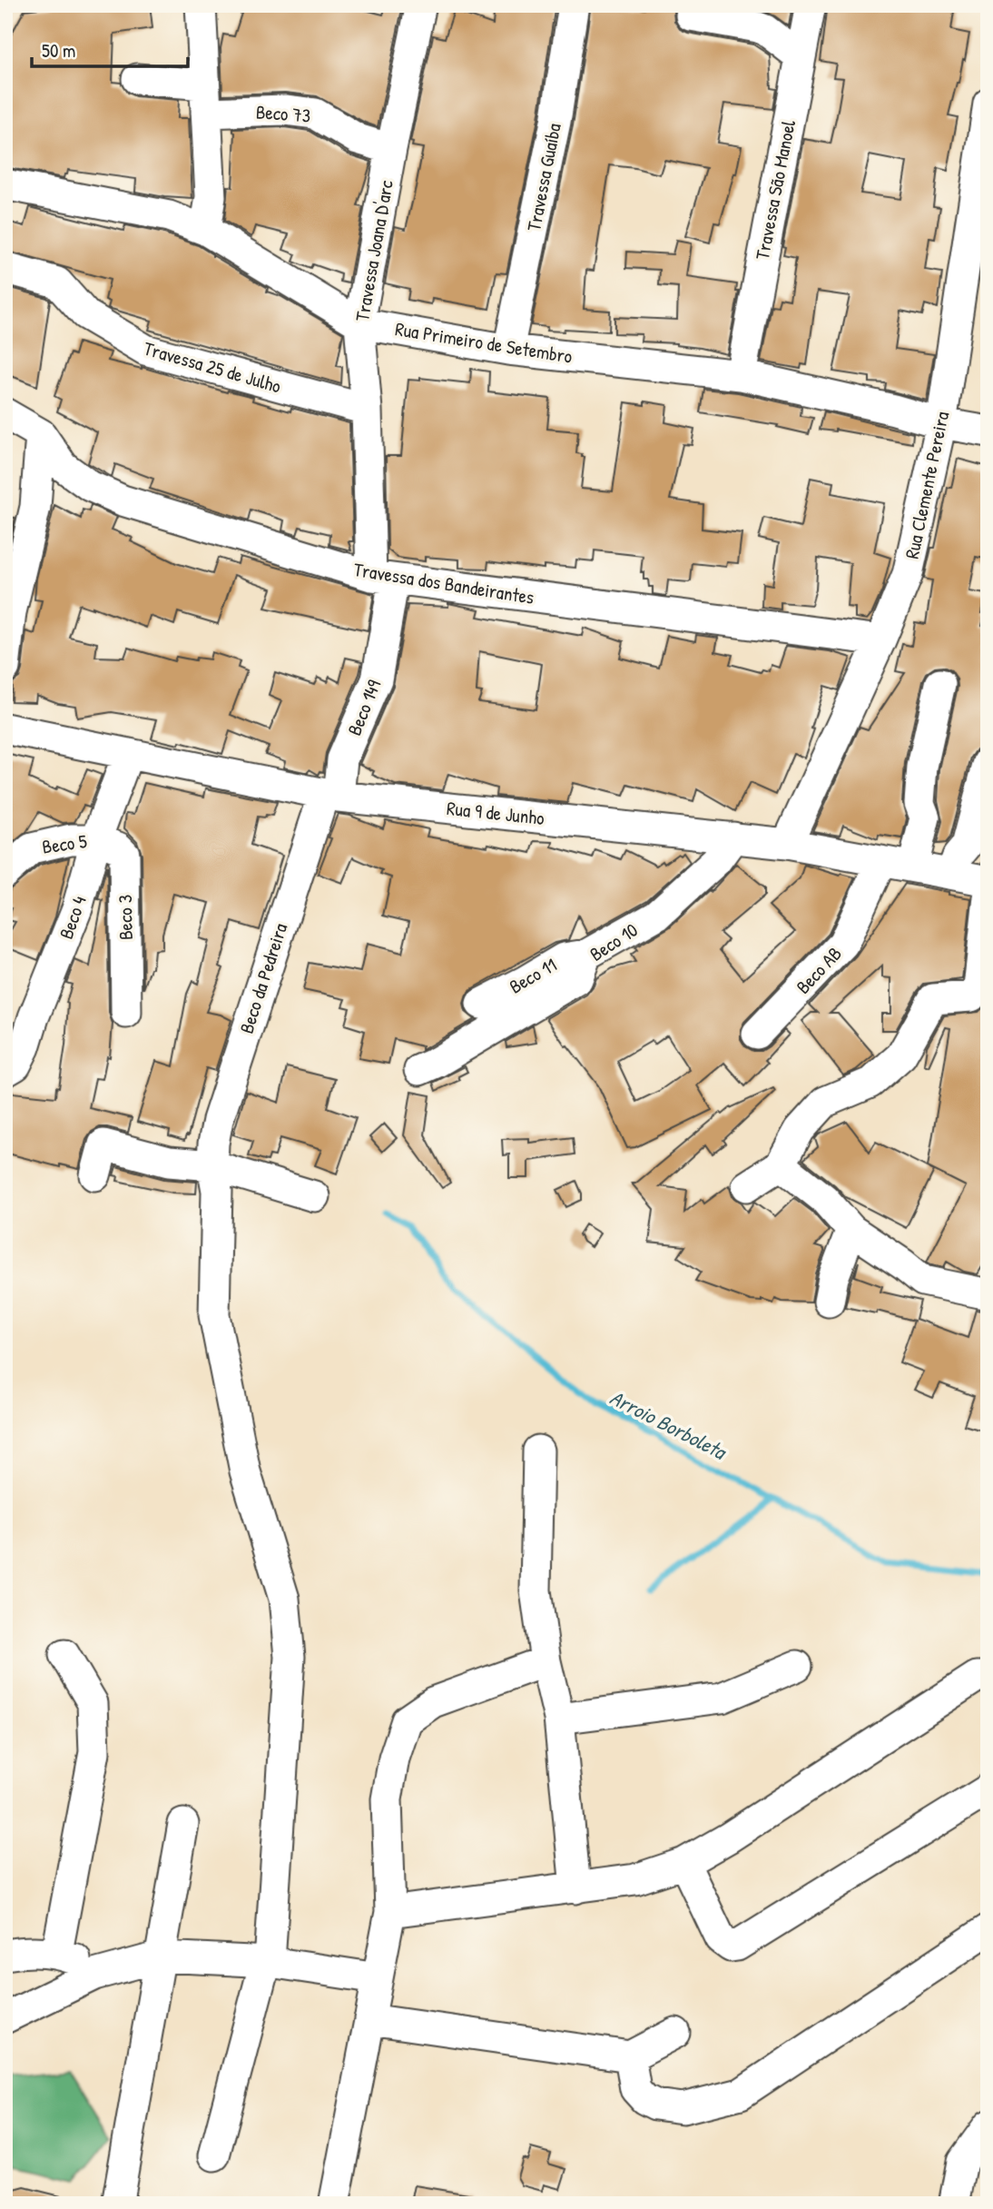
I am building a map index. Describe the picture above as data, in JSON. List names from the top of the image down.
{
  "streets": {
    "street": [
      "Beco 73",
      "Travessa Guaíba",
      "Travessa São Manoel",
      "Travessa Joana D'arc",
      "Rua Primeiro de Setembro",
      "Travessa 25 de Julho",
      "Rua Clemente Pereira",
      "Travessa dos Bandeirantes",
      "Beco 149",
      "Rua 9 de Junho",
      "Beco 5",
      "Beco 4",
      "Beco 3",
      "Beco 10",
      "Beco AB",
      "Beco 11",
      "Beco da Pedreira"
    ]
  },
  "crossings": [
    ["Beco 73", "Travessa Joana D'arc"],
    ["Travessa Guaíba", "Rua Primeiro de Setembro"],
    ["Travessa São Manoel", "Rua Primeiro de Setembro"],
    ["Travessa Joana D'arc", "Rua Primeiro de Setembro"],
    ["Travessa Joana D'arc", "Travessa 25 de Julho"],
    ["Travessa Joana D'arc", "Travessa dos Bandeirantes"],
    ["Travessa Joana D'arc", "Beco 149"],
    ["Rua Primeiro de Setembro", "Rua Clemente Pereira"],
    ["Rua Clemente Pereira", "Travessa dos Bandeirantes"],
    ["Rua Clemente Pereira", "Rua 9 de Junho"],
    ["Travessa dos Bandeirantes", "Beco 149"],
    ["Beco 149", "Rua 9 de Junho"],
    ["Beco 149", "Beco da Pedreira"],
    ["Rua 9 de Junho", "Beco 4"],
    ["Rua 9 de Junho", "Beco 10"],
    ["Rua 9 de Junho", "Beco AB"],
    ["Rua 9 de Junho", "Beco da Pedreira"],
    ["Beco 5", "Beco 4"],
    ["Beco 5", "Beco 3"],
    ["Beco 4", "Beco 3"],
    ["Beco 10", "Beco 11"]
  ],
  "water": ["Arroio Borboleta"],
  "scale_bar": "50 m"
}
